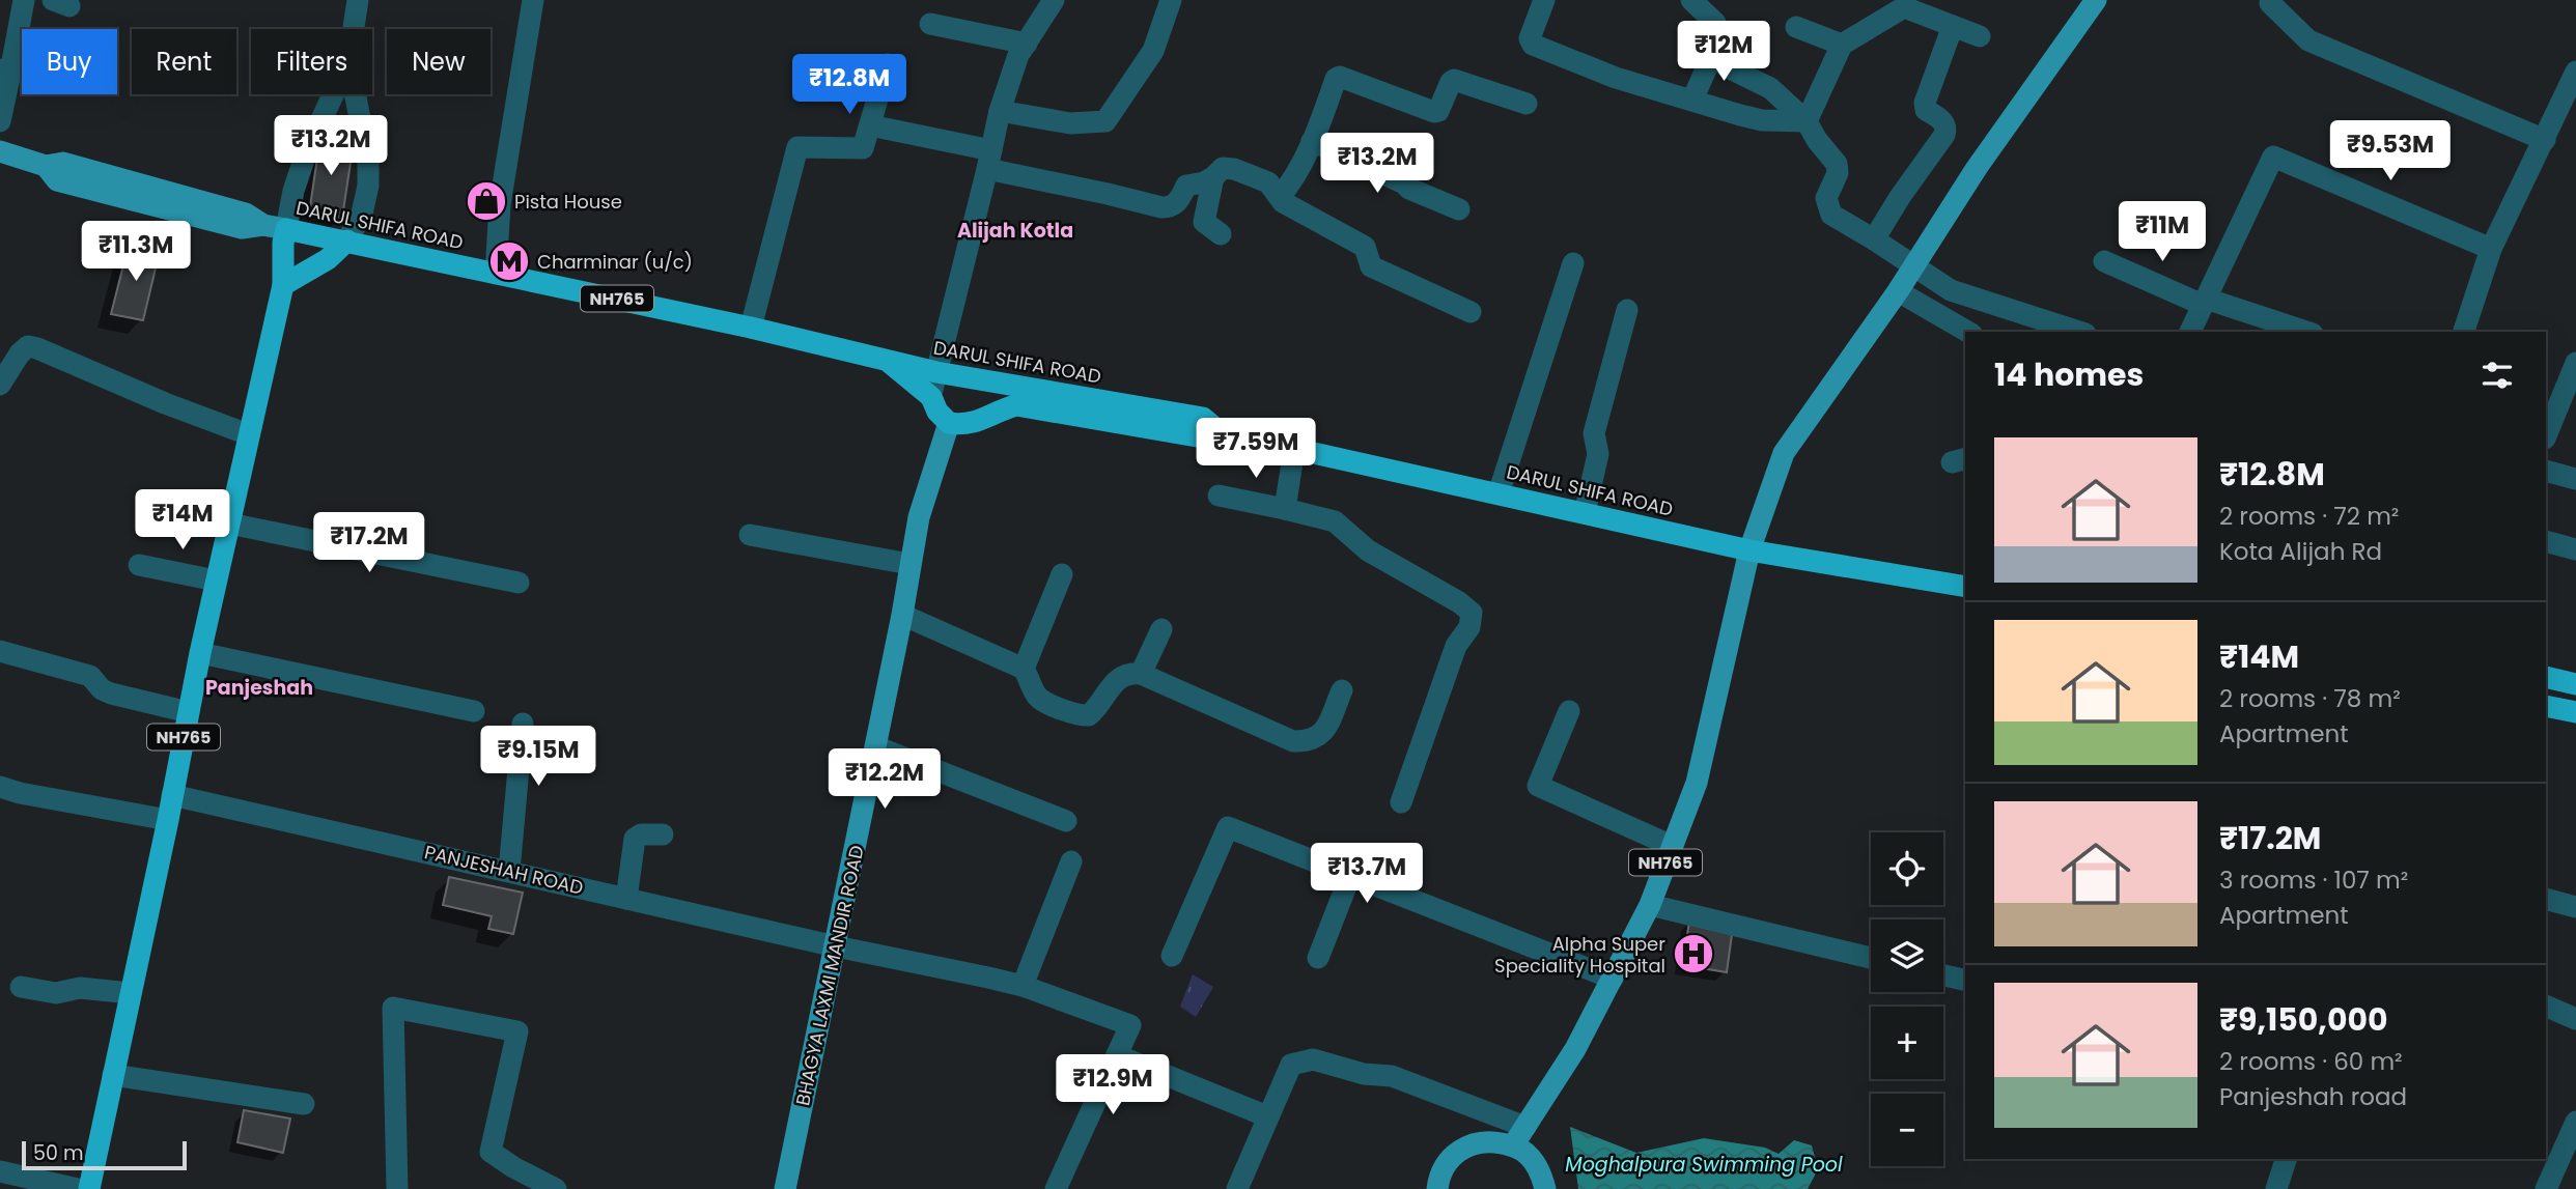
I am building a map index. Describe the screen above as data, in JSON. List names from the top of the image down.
{
  "streets": {
    "highway": ["DARUL SHIFA ROAD", "NH765"],
    "main road": ["BHAGYA LAXMI MANDIR ROAD"],
    "street": ["PANJESHAH ROAD"]
  },
  "crossings": [
    ["DARUL SHIFA ROAD", "NH765"],
    ["NH765", "PANJESHAH ROAD"],
    ["NH765", "BHAGYA LAXMI MANDIR ROAD"],
    ["PANJESHAH ROAD", "BHAGYA LAXMI MANDIR ROAD"]
  ],
  "districts": ["Alijah Kotla", "Panjeshah"],
  "water": ["Moghalpura Swimming Pool"],
  "places": {
    "shop": ["Pista House"],
    "metro station": ["Charminar (u/c)"],
    "hospital": ["Alpha Super Speciality Hospital"]
  },
  "scale_bar": "50 m",
  "page": {
    "price": [
      "₹12M",
      "₹12.8M",
      "₹13.2M",
      "₹9.53M",
      "₹13.2M",
      "₹11M",
      "₹11.3M",
      "₹7.59M",
      "₹14M",
      "₹17.2M",
      "₹9.15M",
      "₹12.2M",
      "₹13.7M",
      "₹12.9M"
    ],
    "chip": [
      "Buy",
      "Rent",
      "Filters",
      "New"
    ],
    "heading": "14 homes",
    "list": [
      {
        "name": "₹12.8M",
        "note": "2 rooms · 72 m² · Kota Alijah Rd"
      },
      {
        "name": "₹14M",
        "note": "2 rooms · 78 m² · Apartment"
      },
      {
        "name": "₹17.2M",
        "note": "3 rooms · 107 m² · Apartment"
      },
      {
        "name": "₹9,150,000",
        "note": "2 rooms · 60 m² · Panjeshah road"
      }
    ],
    "map_buttons": ["+", "−"],
    "scale": "50 m"
  }
}
